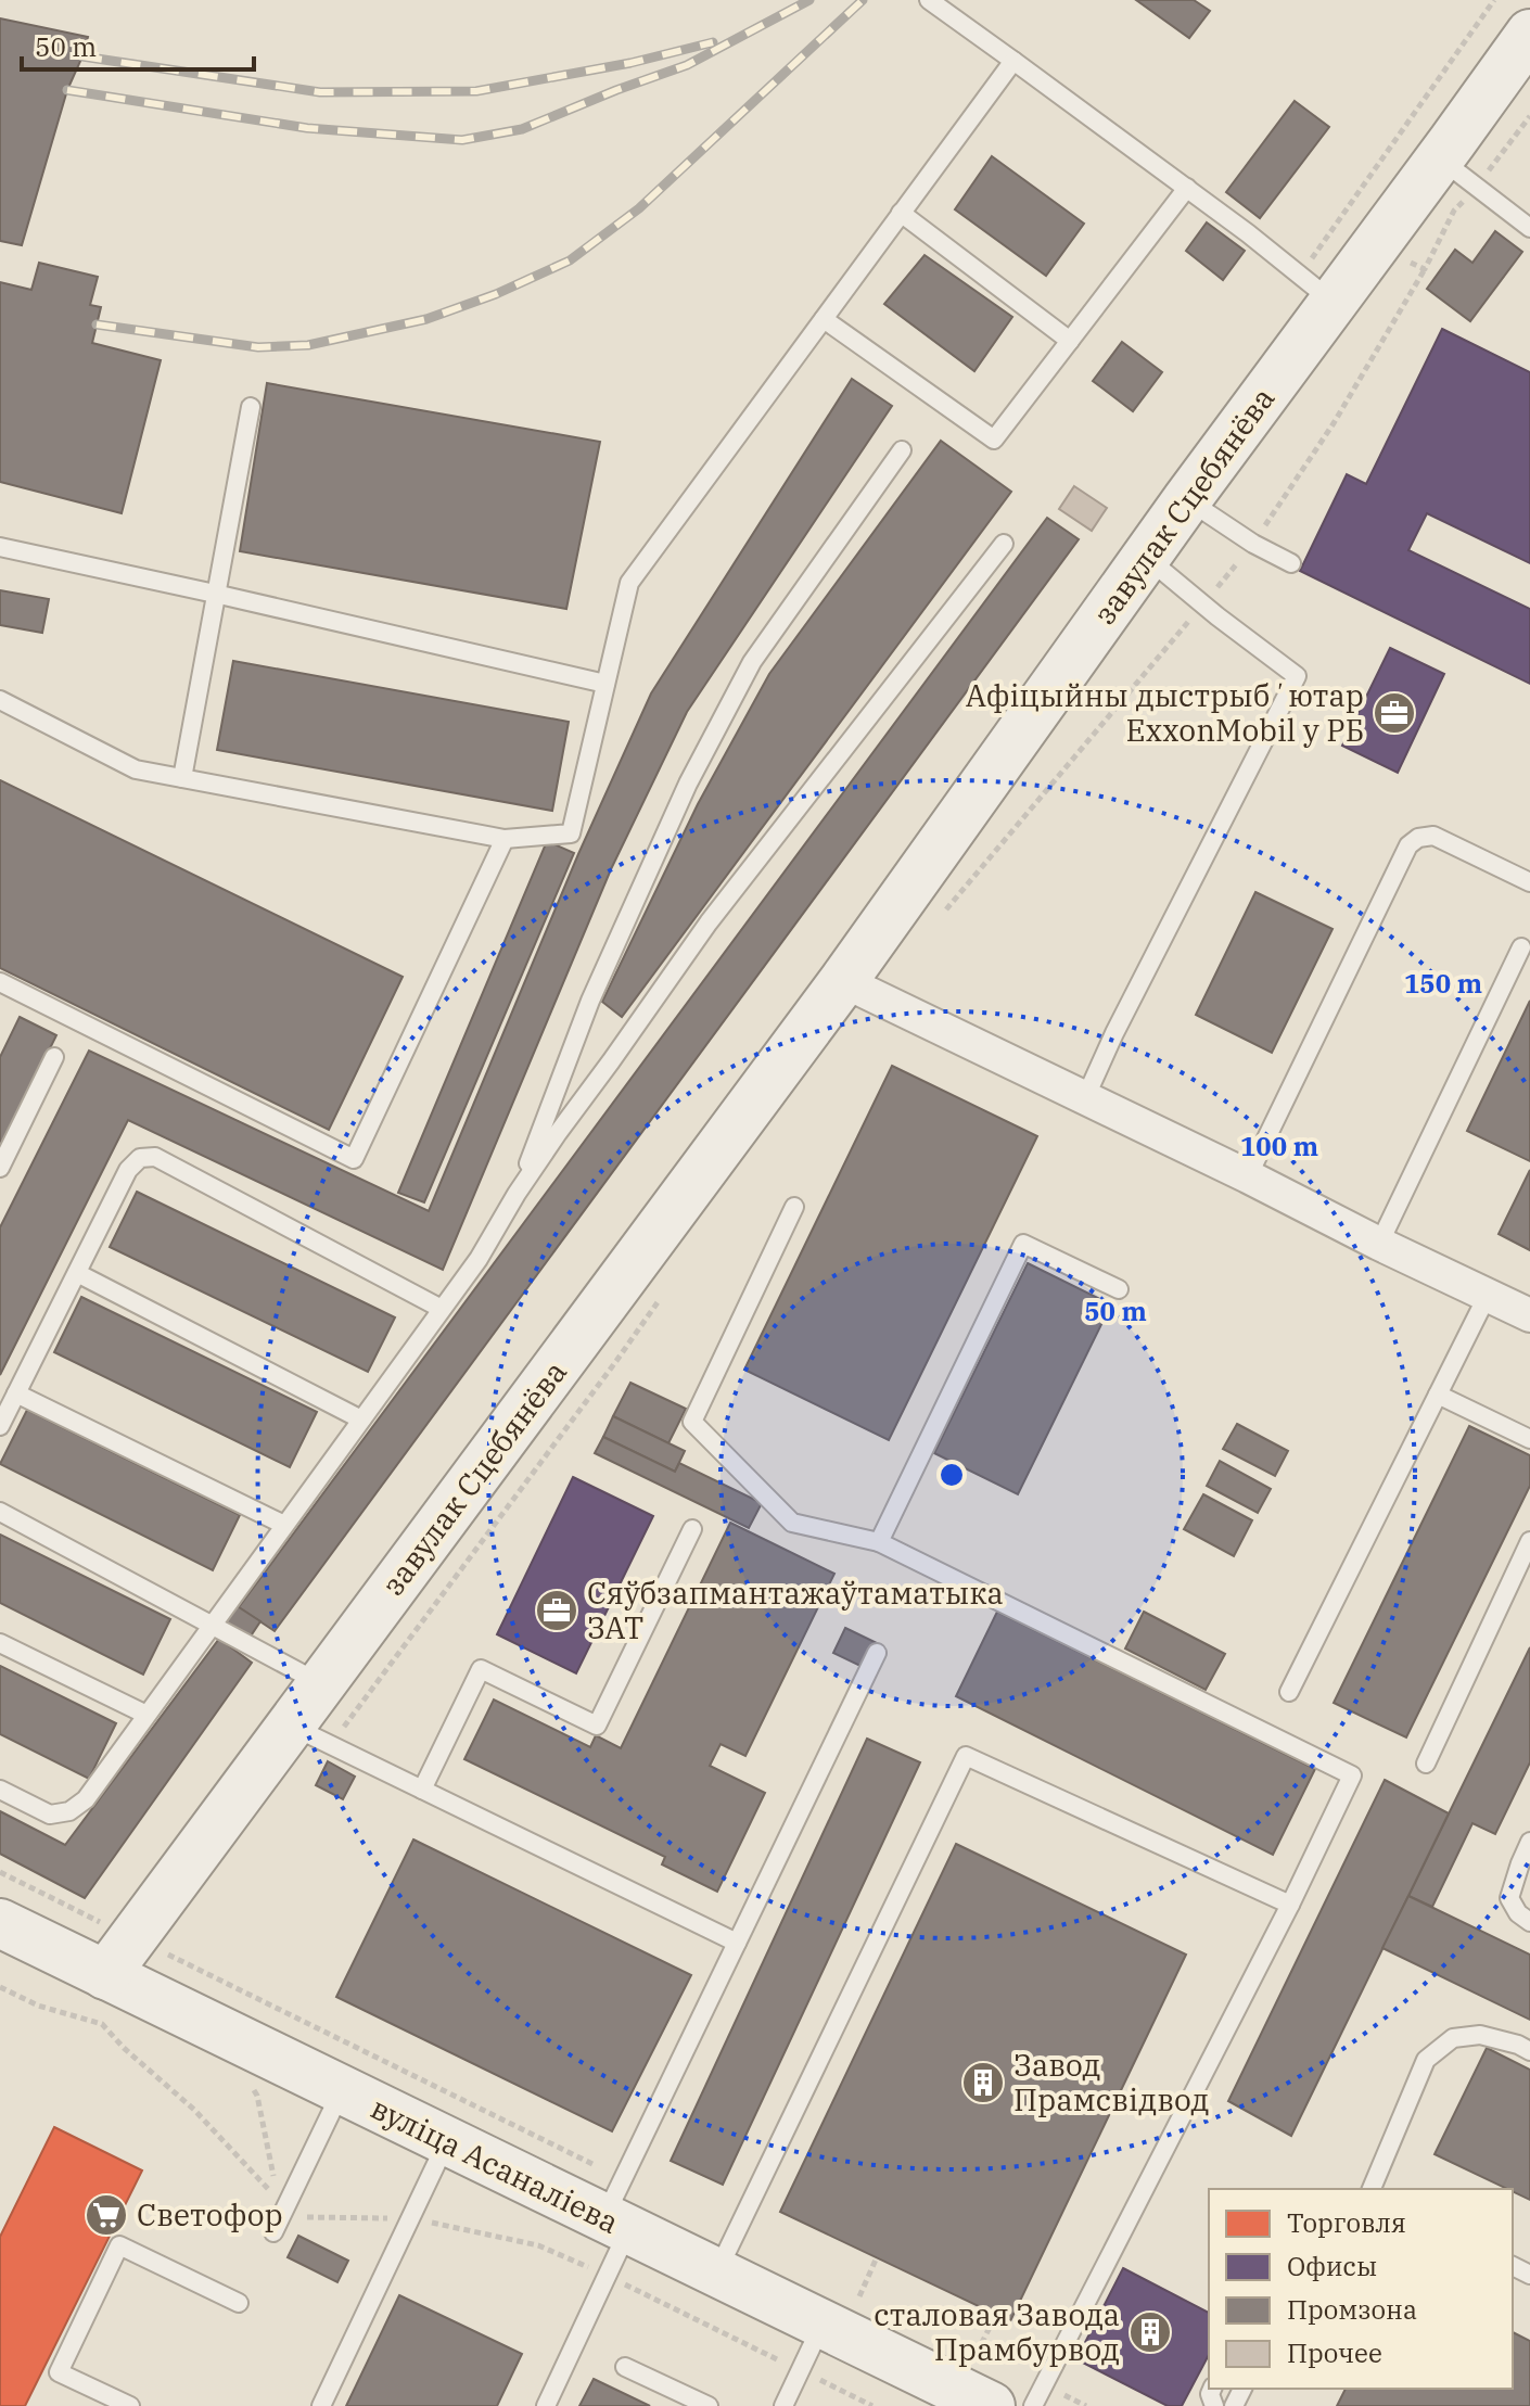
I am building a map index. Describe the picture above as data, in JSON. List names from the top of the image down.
{
  "streets": {
    "street": ["завулак Сцебянёва", "вуліца Асаналіева"]
  },
  "crossings": [
    ["завулак Сцебянёва", "вуліца Асаналіева"]
  ],
  "places": {
    "office": ["Афіцыйны дыстрыбʼютар ExxonMobil у РБ", "Сяўбзапмантажаўтаматыка ЗАТ"],
    "building": ["Завод Прамсвідвод", "сталовая Завода Прамбурвод"],
    "supermarket": ["Светофор"]
  },
  "legend": [
    "Торговля",
    "Офисы",
    "Промзона",
    "Прочее"
  ],
  "scale_bar": "50 m",
  "rings": ["150 m", "100 m", "50 m"]
}
